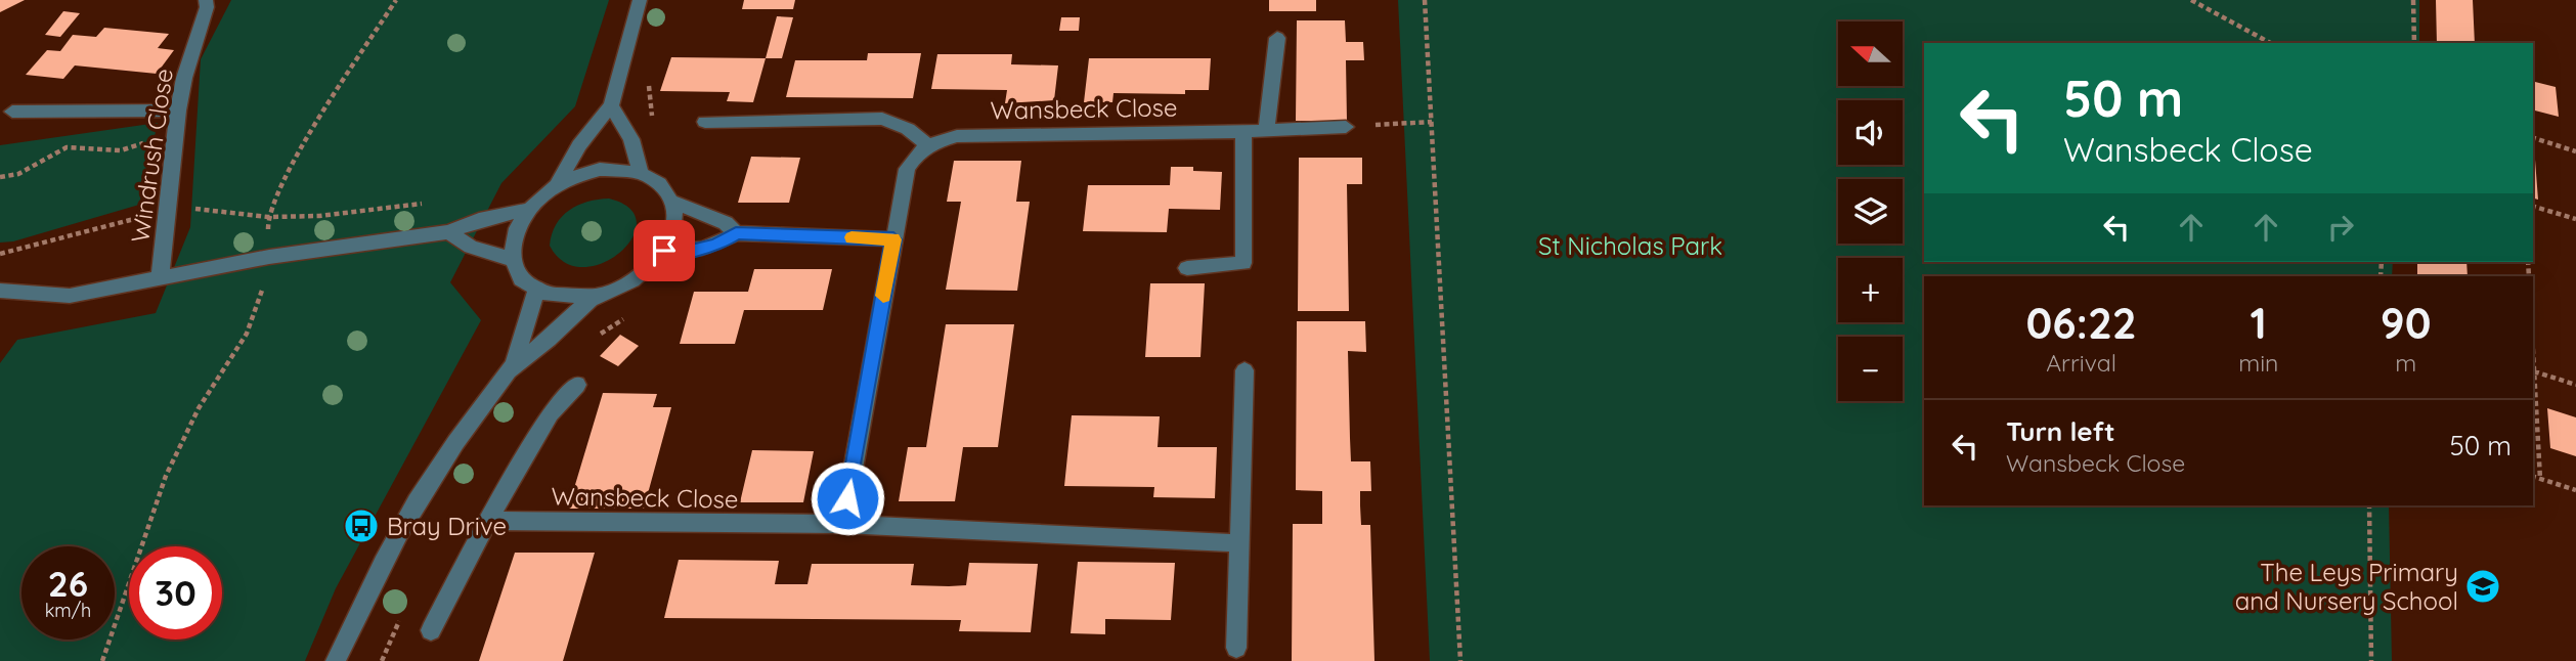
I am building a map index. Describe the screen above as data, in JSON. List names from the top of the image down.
{
  "streets": {
    "street": ["Wansbeck Close", "Windrush Close"]
  },
  "parks": ["St Nicholas Park"],
  "places": {
    "bus stop": ["Bray Drive"],
    "school or university": ["The Leys Primary and Nursery School"]
  },
  "north": "left",
  "page": {
    "map_buttons": ["+", "−"],
    "turn": ["50 m", "Wansbeck Close"],
    "eta": [
      "06:22",
      "Arrival",
      "1",
      "min",
      "90",
      "m"
    ],
    "list": [
      {
        "name": "Turn left",
        "note": "Wansbeck Close",
        "value": "50 m"
      }
    ],
    "speed": "26 km/h",
    "limit": "30"
  }
}
